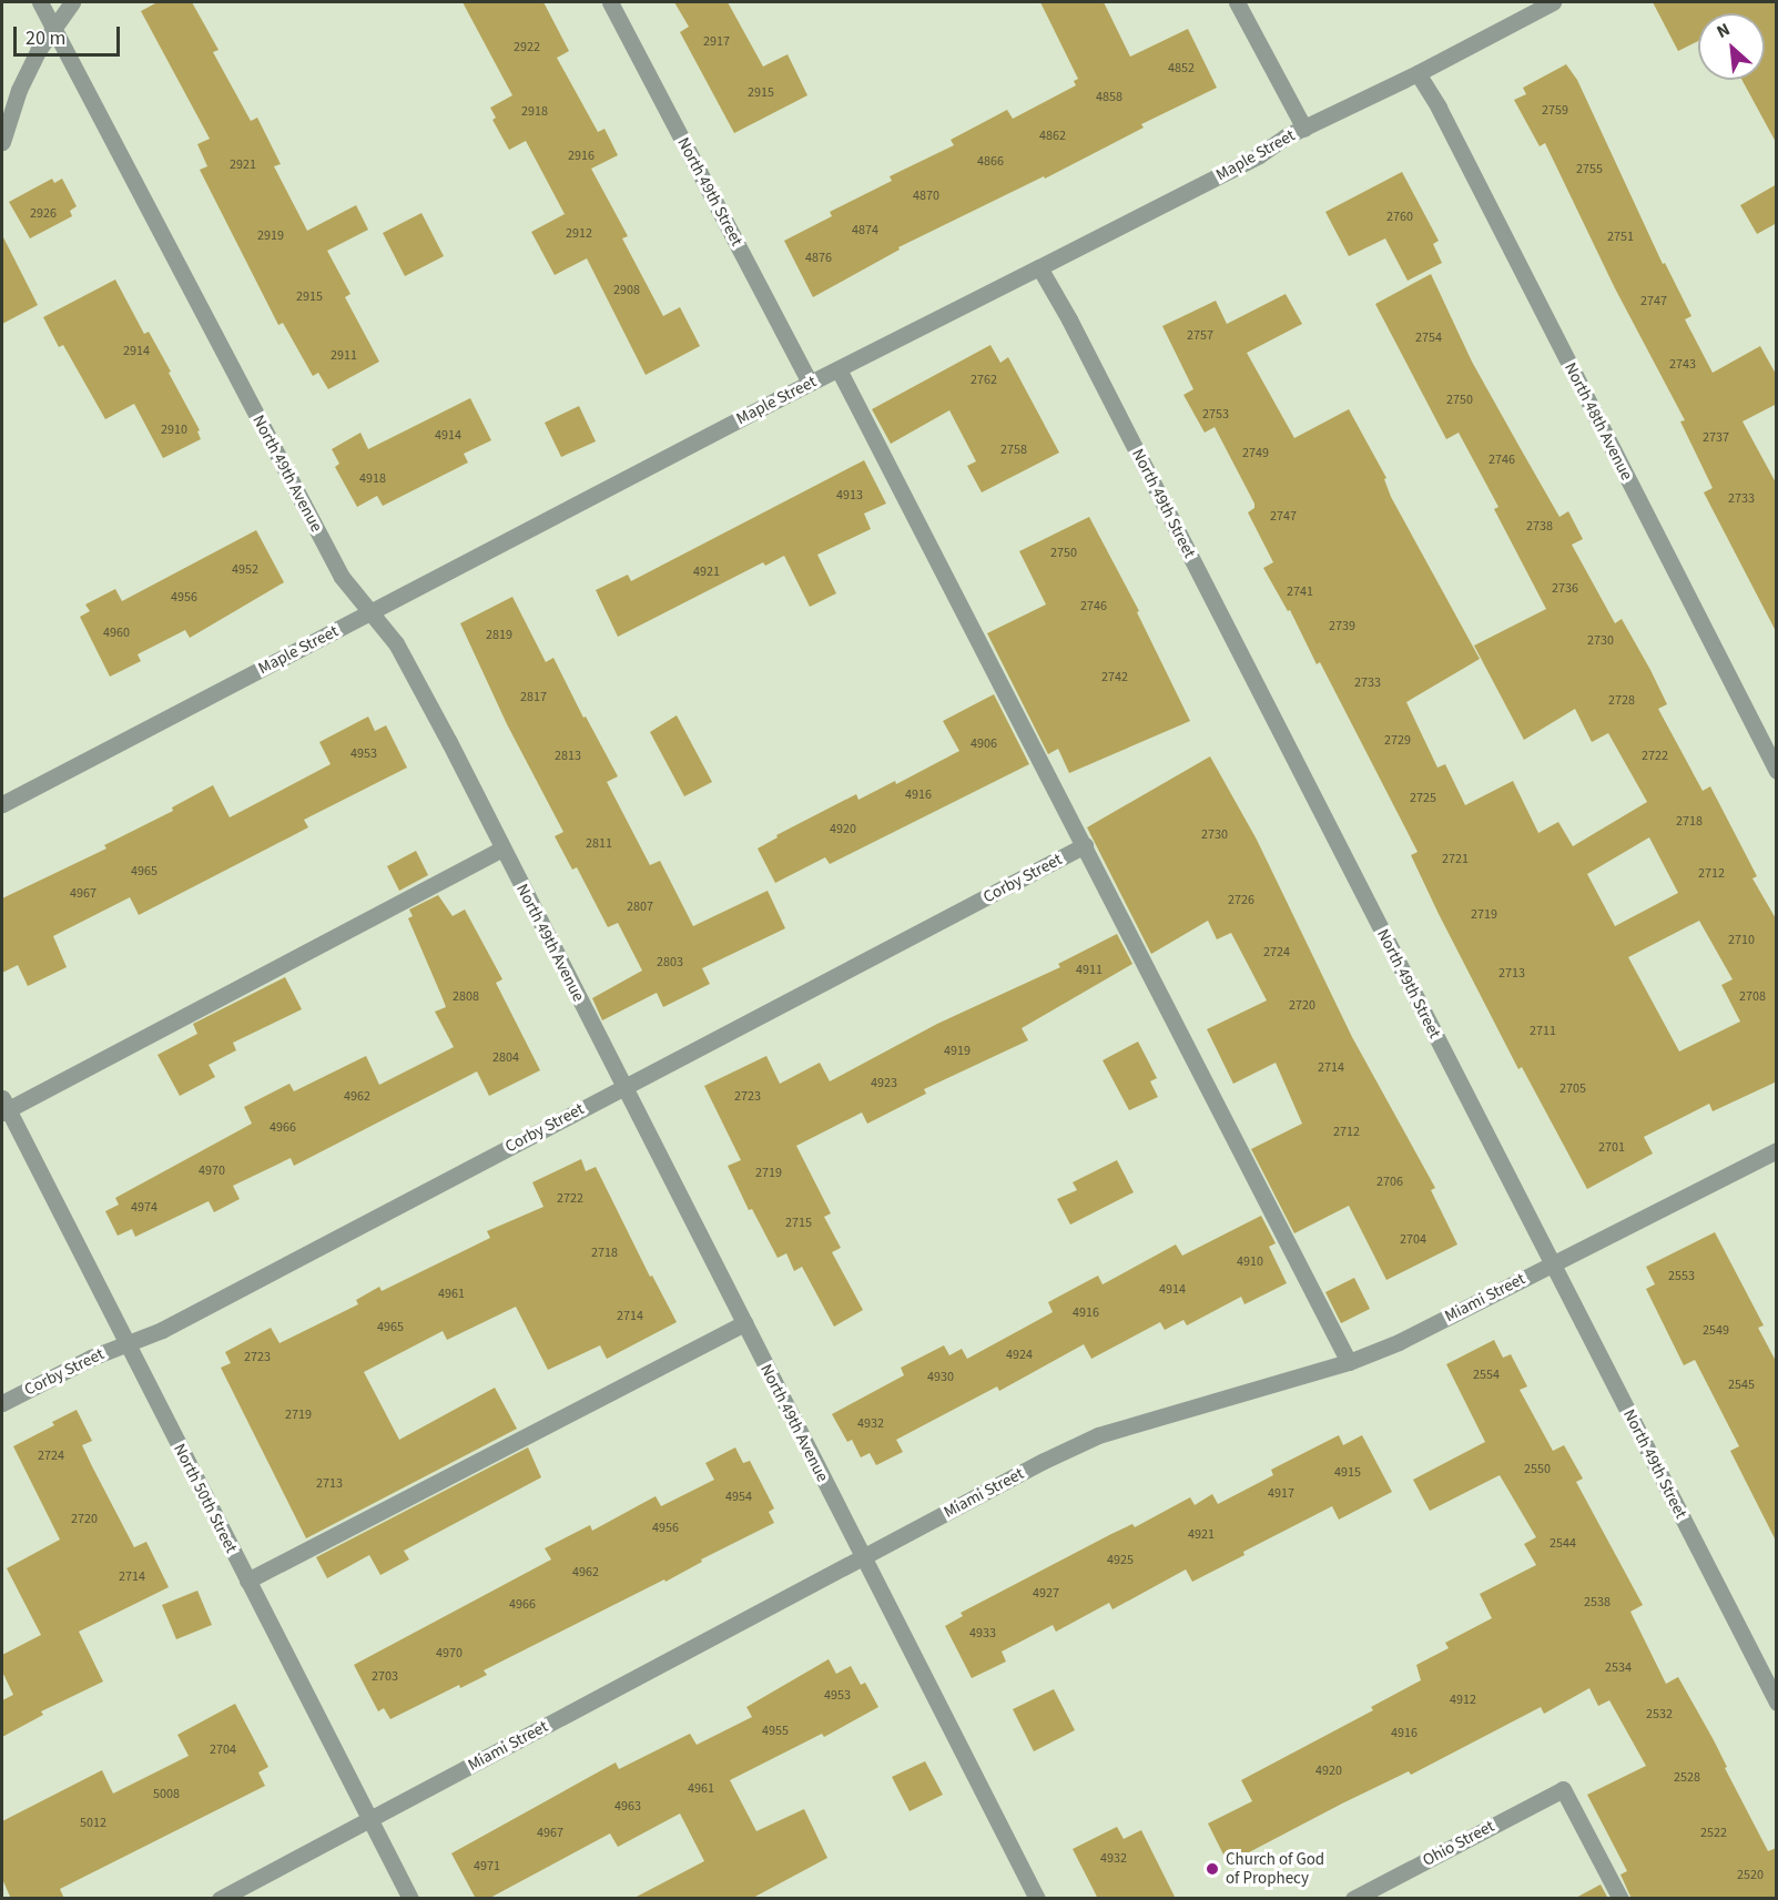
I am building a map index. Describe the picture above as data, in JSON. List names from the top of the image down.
{
  "streets": {
    "street": [
      "Maple Street",
      "North 49th Street",
      "North 48th Avenue",
      "North 49th Avenue",
      "Corby Street",
      "Miami Street",
      "North 50th Street",
      "Ohio Street"
    ]
  },
  "crossings": [
    ["Maple Street", "North 49th Street"],
    ["Maple Street", "North 48th Avenue"],
    ["Maple Street", "North 49th Avenue"],
    ["North 49th Street", "Miami Street"],
    ["North 49th Avenue", "Corby Street"],
    ["North 49th Avenue", "Miami Street"],
    ["Corby Street", "North 50th Street"],
    ["Miami Street", "North 50th Street"]
  ],
  "places": ["Church of God of Prophecy"],
  "house_numbers": [
    "2917",
    "2922",
    "4852",
    "2915",
    "4858",
    "2759",
    "2918",
    "4862",
    "2916",
    "4866",
    "2921",
    "2755",
    "4870",
    "2926",
    "2760",
    "4874",
    "2912",
    "2919",
    "2751",
    "4876",
    "2908",
    "2915",
    "2747",
    "2757",
    "2754",
    "2914",
    "2911",
    "2743",
    "2762",
    "2750",
    "2753",
    "2910",
    "4914",
    "2737",
    "2758",
    "2749",
    "2746",
    "4918",
    "4913",
    "2733",
    "2747",
    "2738",
    "2750",
    "4952",
    "4921",
    "2736",
    "2741",
    "4956",
    "2746",
    "2739",
    "4960",
    "2819",
    "2730",
    "2742",
    "2733",
    "2817",
    "2728",
    "2729",
    "4906",
    "4953",
    "2813",
    "2722",
    "4916",
    "2725",
    "2718",
    "4920",
    "2730",
    "2811",
    "2721",
    "4965",
    "2712",
    "4967",
    "2726",
    "2807",
    "2719",
    "2710",
    "2724",
    "2803",
    "4911",
    "2713",
    "2808",
    "2708",
    "2720",
    "2711",
    "4919",
    "2804",
    "2714",
    "4923",
    "2705",
    "4962",
    "2723",
    "4966",
    "2712",
    "2701",
    "4970",
    "2719",
    "2706",
    "2722",
    "4974",
    "2715",
    "2704",
    "2718",
    "4910",
    "2553",
    "4914",
    "4961",
    "4916",
    "2714",
    "4965",
    "2549",
    "4924",
    "2723",
    "2554",
    "4930",
    "2545",
    "2719",
    "4932",
    "2724",
    "2550",
    "4915",
    "2713",
    "4917",
    "4954",
    "2720",
    "4956",
    "4921",
    "2544",
    "4925",
    "4962",
    "2714",
    "4927",
    "2538",
    "4966",
    "4933",
    "4970",
    "2534",
    "2703",
    "4953",
    "4912",
    "2532",
    "4955",
    "4916",
    "2704",
    "4920",
    "2528",
    "4961",
    "5008",
    "4963",
    "5012",
    "4967",
    "2522",
    "4932",
    "4971",
    "2520"
  ],
  "scale_bar": "20 m",
  "north": "top left"
}
